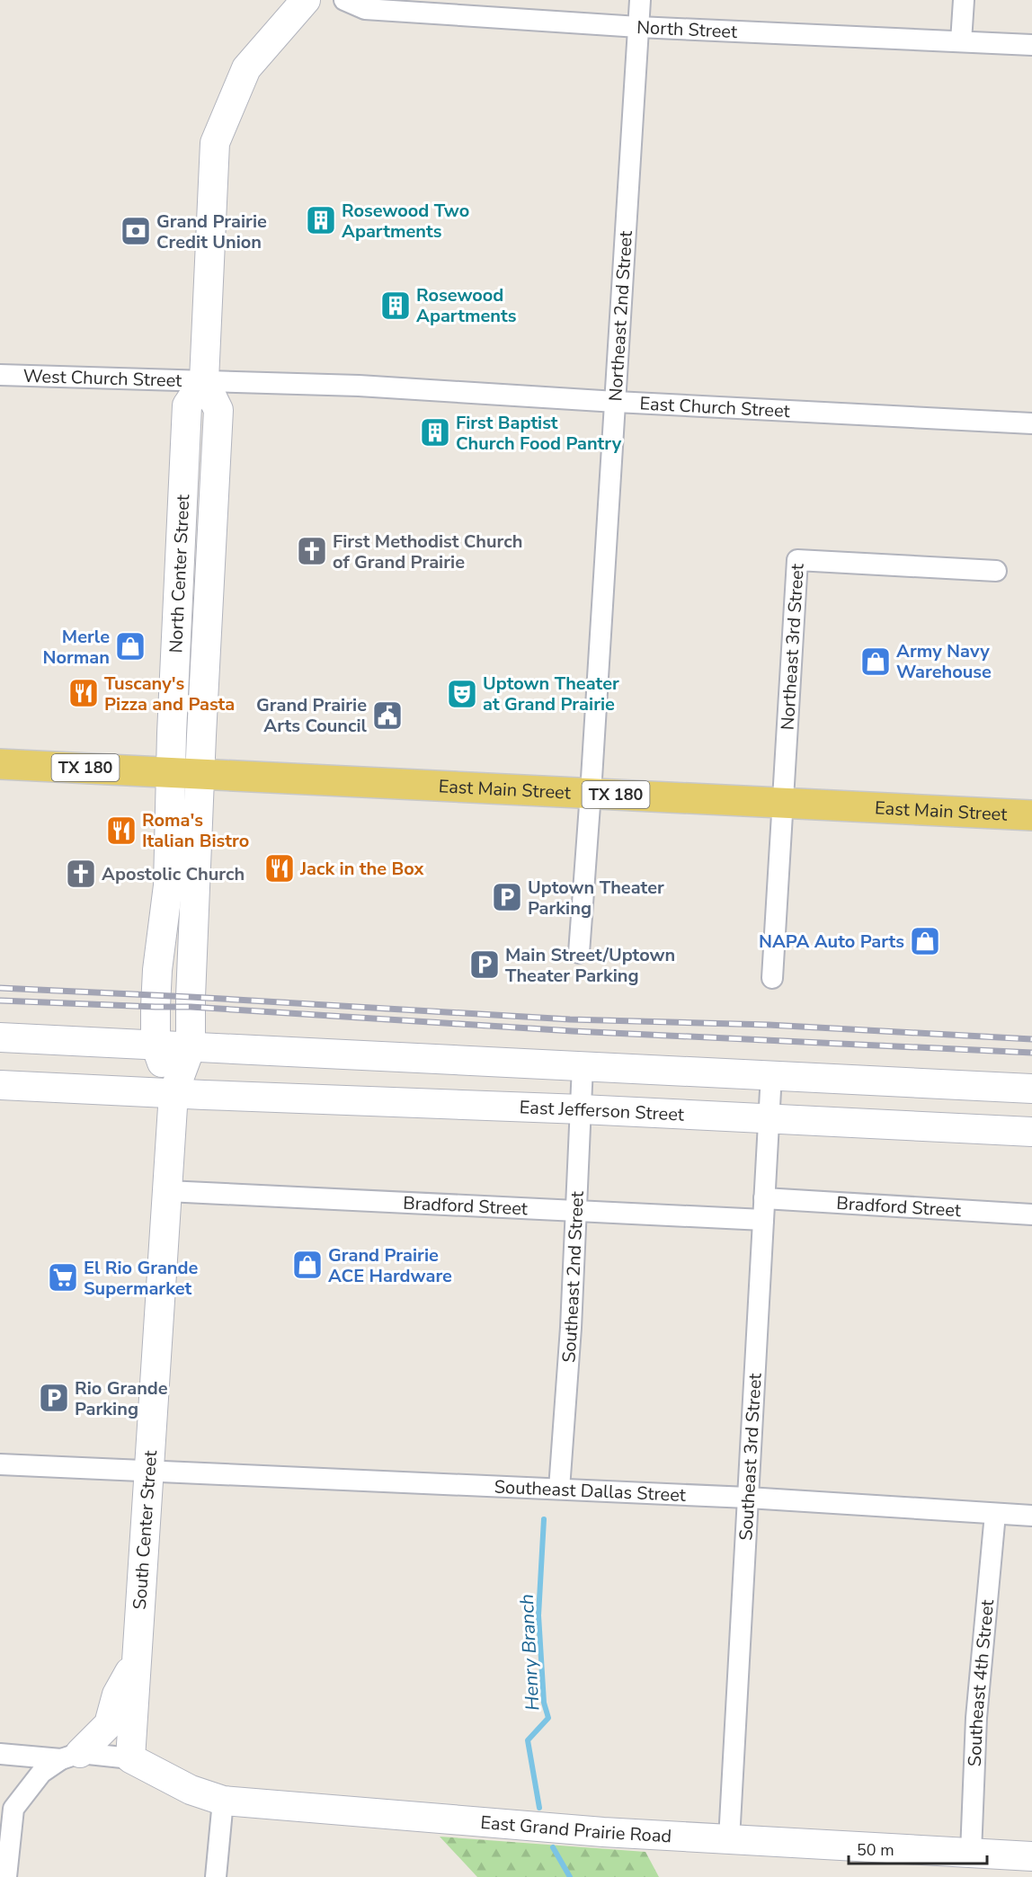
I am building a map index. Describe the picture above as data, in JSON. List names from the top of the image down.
{
  "streets": {
    "main road": ["TX 180", "East Main Street"],
    "street": [
      "North Street",
      "Northeast 2nd Street",
      "West Church Street",
      "East Church Street",
      "North Center Street",
      "Northeast 3rd Street",
      "East Jefferson Street",
      "Bradford Street",
      "Southeast 2nd Street",
      "Southeast 3rd Street",
      "Southeast Dallas Street",
      "South Center Street",
      "Southeast 4th Street",
      "East Grand Prairie Road"
    ]
  },
  "crossings": [
    ["North Street", "Northeast 2nd Street"],
    ["Northeast 2nd Street", "East Church Street"],
    ["Northeast 2nd Street", "East Main Street"],
    ["West Church Street", "East Church Street"],
    ["West Church Street", "North Center Street"],
    ["East Church Street", "North Center Street"],
    ["North Center Street", "TX 180"],
    ["North Center Street", "East Main Street"],
    ["North Center Street", "South Center Street"],
    ["Northeast 3rd Street", "East Main Street"],
    ["TX 180", "East Main Street"],
    ["TX 180", "South Center Street"],
    ["East Main Street", "South Center Street"],
    ["East Jefferson Street", "Southeast 2nd Street"],
    ["East Jefferson Street", "Southeast 3rd Street"],
    ["East Jefferson Street", "South Center Street"],
    ["Bradford Street", "Southeast 2nd Street"],
    ["Bradford Street", "Southeast 3rd Street"],
    ["Bradford Street", "South Center Street"],
    ["Southeast 2nd Street", "Southeast Dallas Street"],
    ["Southeast 3rd Street", "Southeast Dallas Street"],
    ["Southeast 3rd Street", "East Grand Prairie Road"],
    ["Southeast Dallas Street", "South Center Street"],
    ["Southeast Dallas Street", "Southeast 4th Street"],
    ["South Center Street", "East Grand Prairie Road"],
    ["Southeast 4th Street", "East Grand Prairie Road"]
  ],
  "water": ["Henry Branch"],
  "places": {
    "building": ["Rosewood Two Apartments", "Rosewood Apartments", "First Baptist Church Food Pantry"],
    "bank": ["Grand Prairie Credit Union"],
    "church": ["First Methodist Church of Grand Prairie", "Apostolic Church"],
    "shop": [
      "Merle Norman",
      "Army Navy Warehouse",
      "NAPA Auto Parts",
      "Grand Prairie ACE Hardware"
    ],
    "restaurant": ["Tuscany's Pizza and Pasta", "Roma's Italian Bistro", "Jack in the Box"],
    "theatre": ["Uptown Theater at Grand Prairie"],
    "public building": ["Grand Prairie Arts Council"],
    "parking": ["Uptown Theater Parking", "Main Street/Uptown Theater Parking", "Rio Grande Parking"],
    "supermarket": ["El Rio Grande Supermarket"]
  },
  "scale_bar": "50 m"
}
